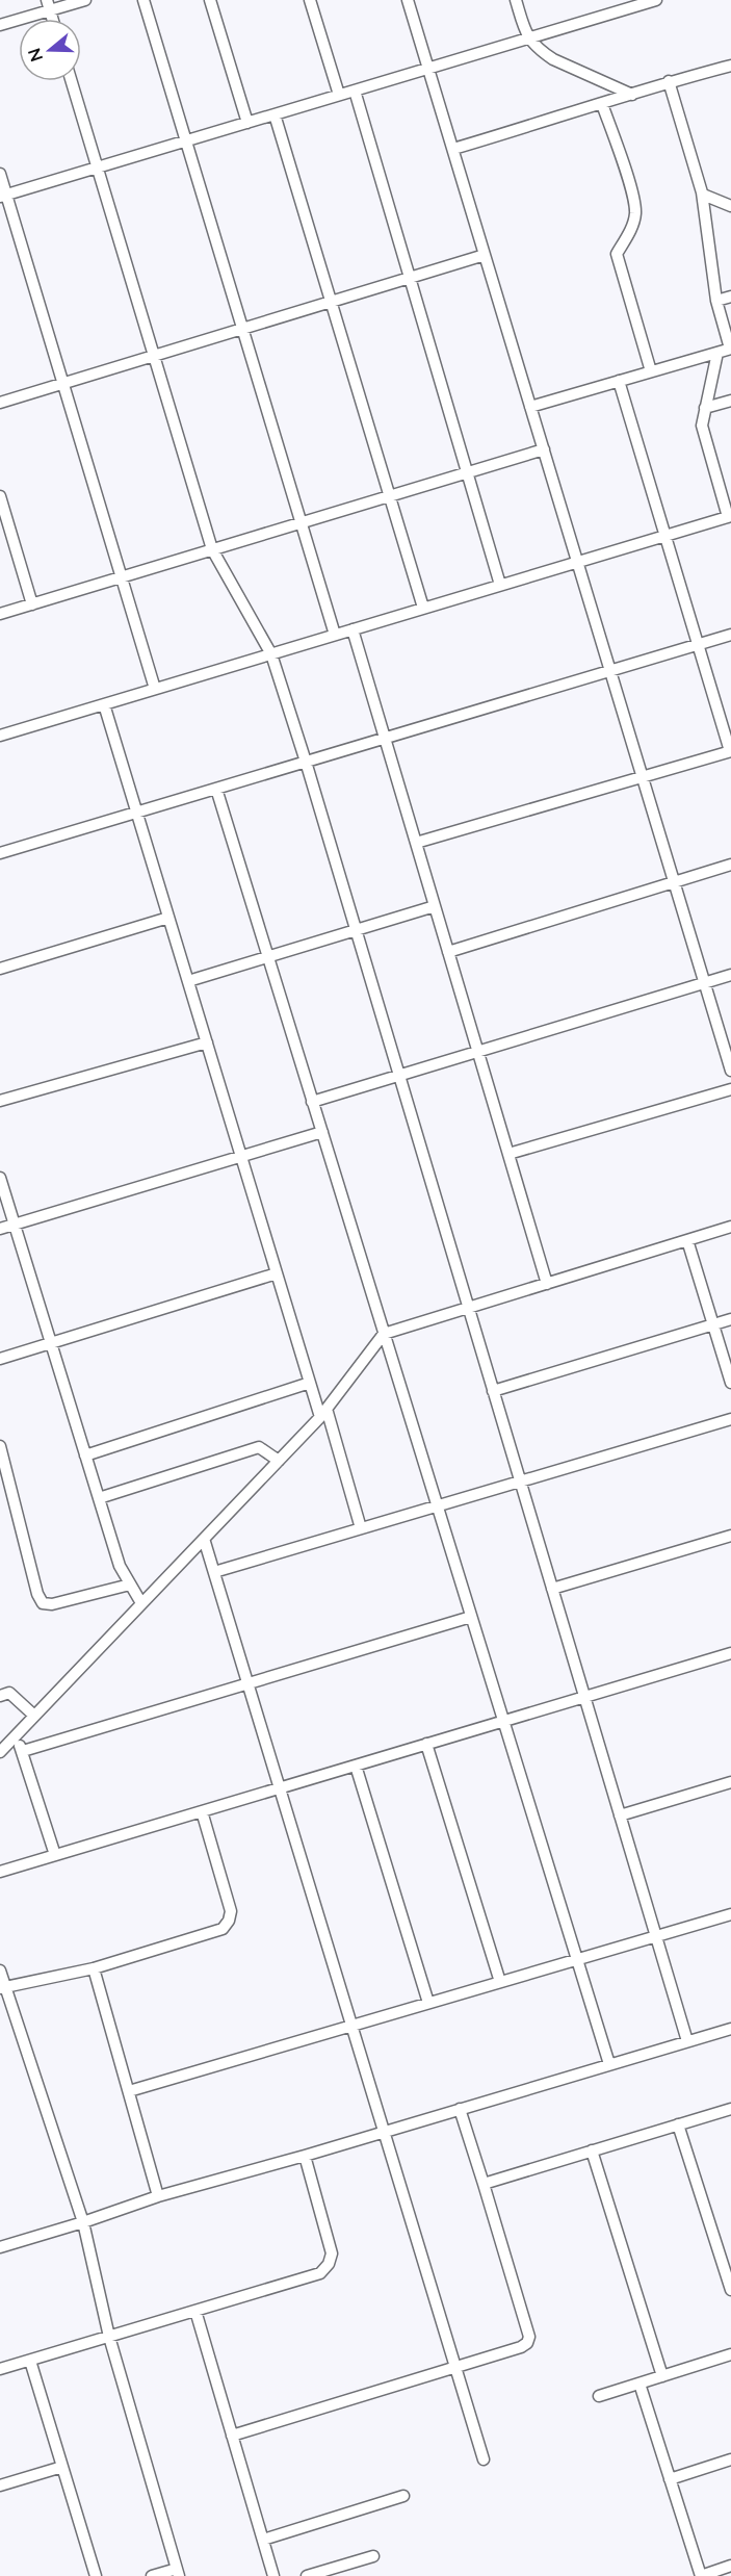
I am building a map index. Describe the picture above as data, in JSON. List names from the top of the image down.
{
  "north": "left"
}
